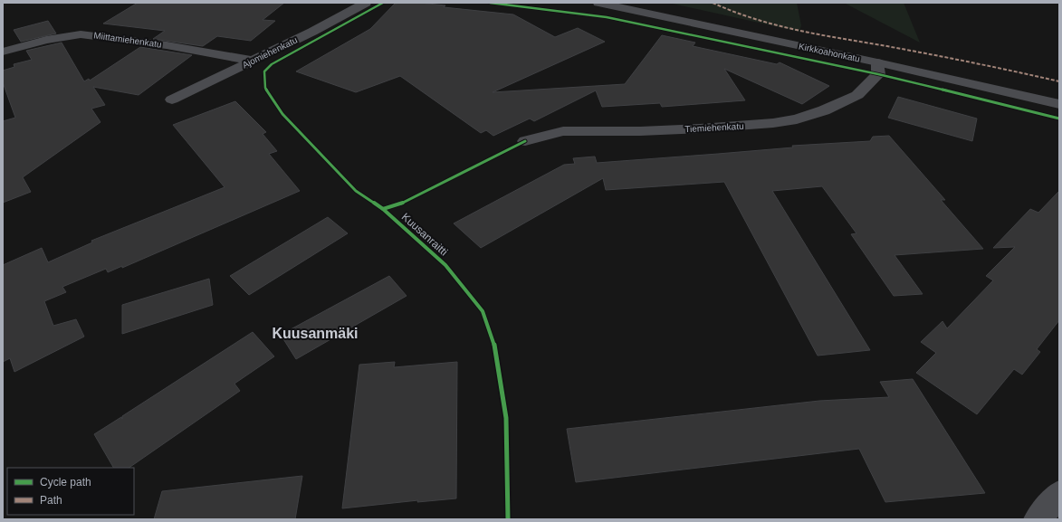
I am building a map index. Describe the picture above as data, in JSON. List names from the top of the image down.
{
  "streets": {
    "street": [
      "Miittamiehenkatu",
      "Ajomiehenkatu",
      "Kirkkoahonkatu",
      "Tiemiehenkatu"
    ],
    "cycle path": ["Kuusanraitti"]
  },
  "crossings": [
    ["Miittamiehenkatu", "Ajomiehenkatu"],
    ["Kirkkoahonkatu", "Tiemiehenkatu"]
  ],
  "districts": ["Kuusanmäki"],
  "legend": ["Cycle path", "Path"]
}
